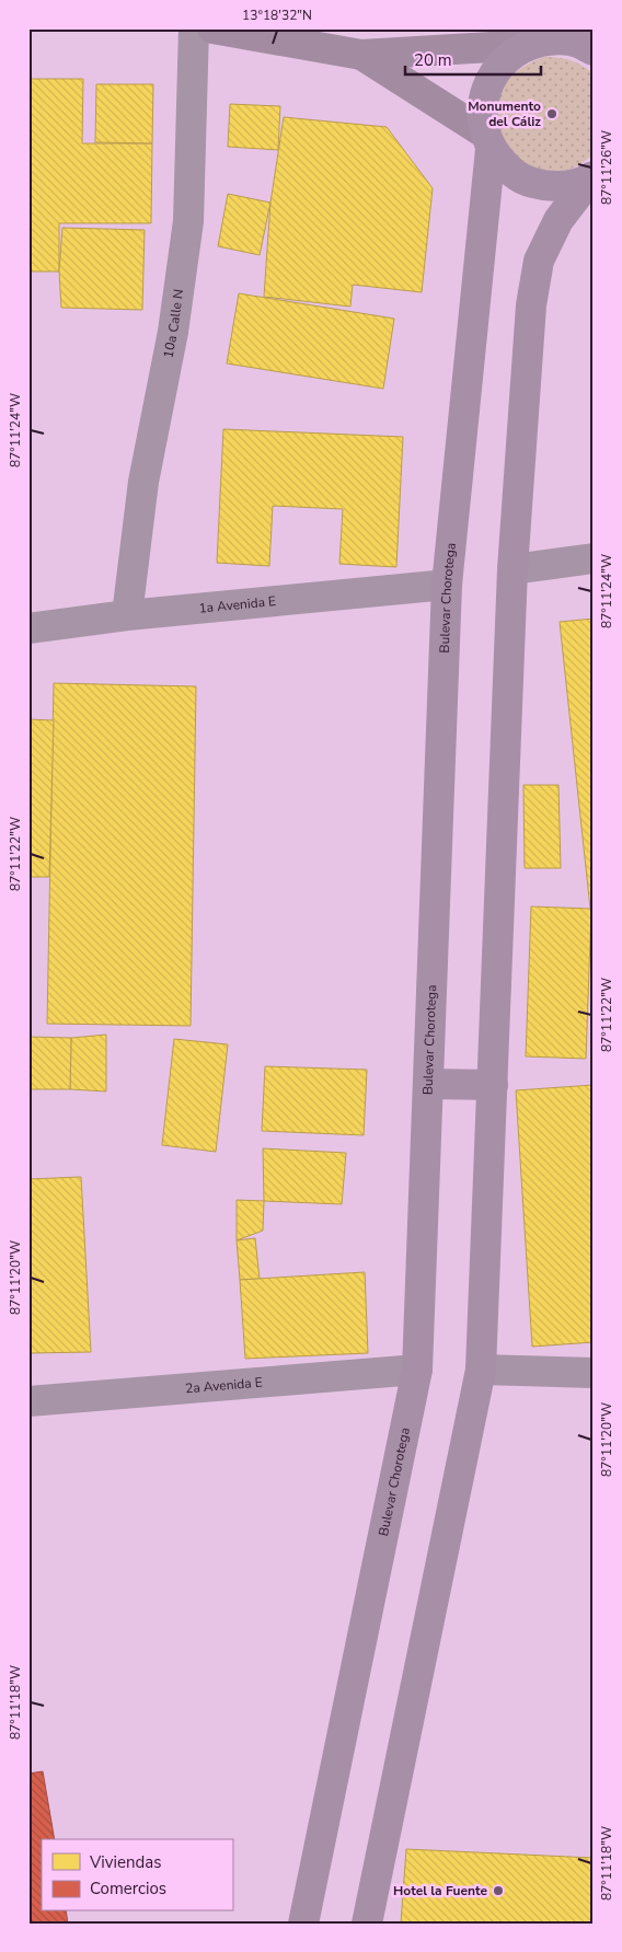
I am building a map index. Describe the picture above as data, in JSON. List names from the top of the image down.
{
  "streets": {
    "highway": ["Bulevar Chorotega"],
    "street": ["10a Calle N", "1a Avenida E", "2a Avenida E"]
  },
  "crossings": [
    ["10a Calle N", "1a Avenida E"],
    ["Bulevar Chorotega", "1a Avenida E"],
    ["Bulevar Chorotega", "2a Avenida E"]
  ],
  "places": ["Monumento del Cáliz", "Hotel la Fuente"],
  "legend": ["Viviendas", "Comercios"],
  "scale_bar": "20 m",
  "coordinates": [
    "13°18'32\"N",
    "87°11'26\"W",
    "87°11'24\"W",
    "87°11'22\"W",
    "87°11'20\"W",
    "87°11'18\"W"
  ]
}
